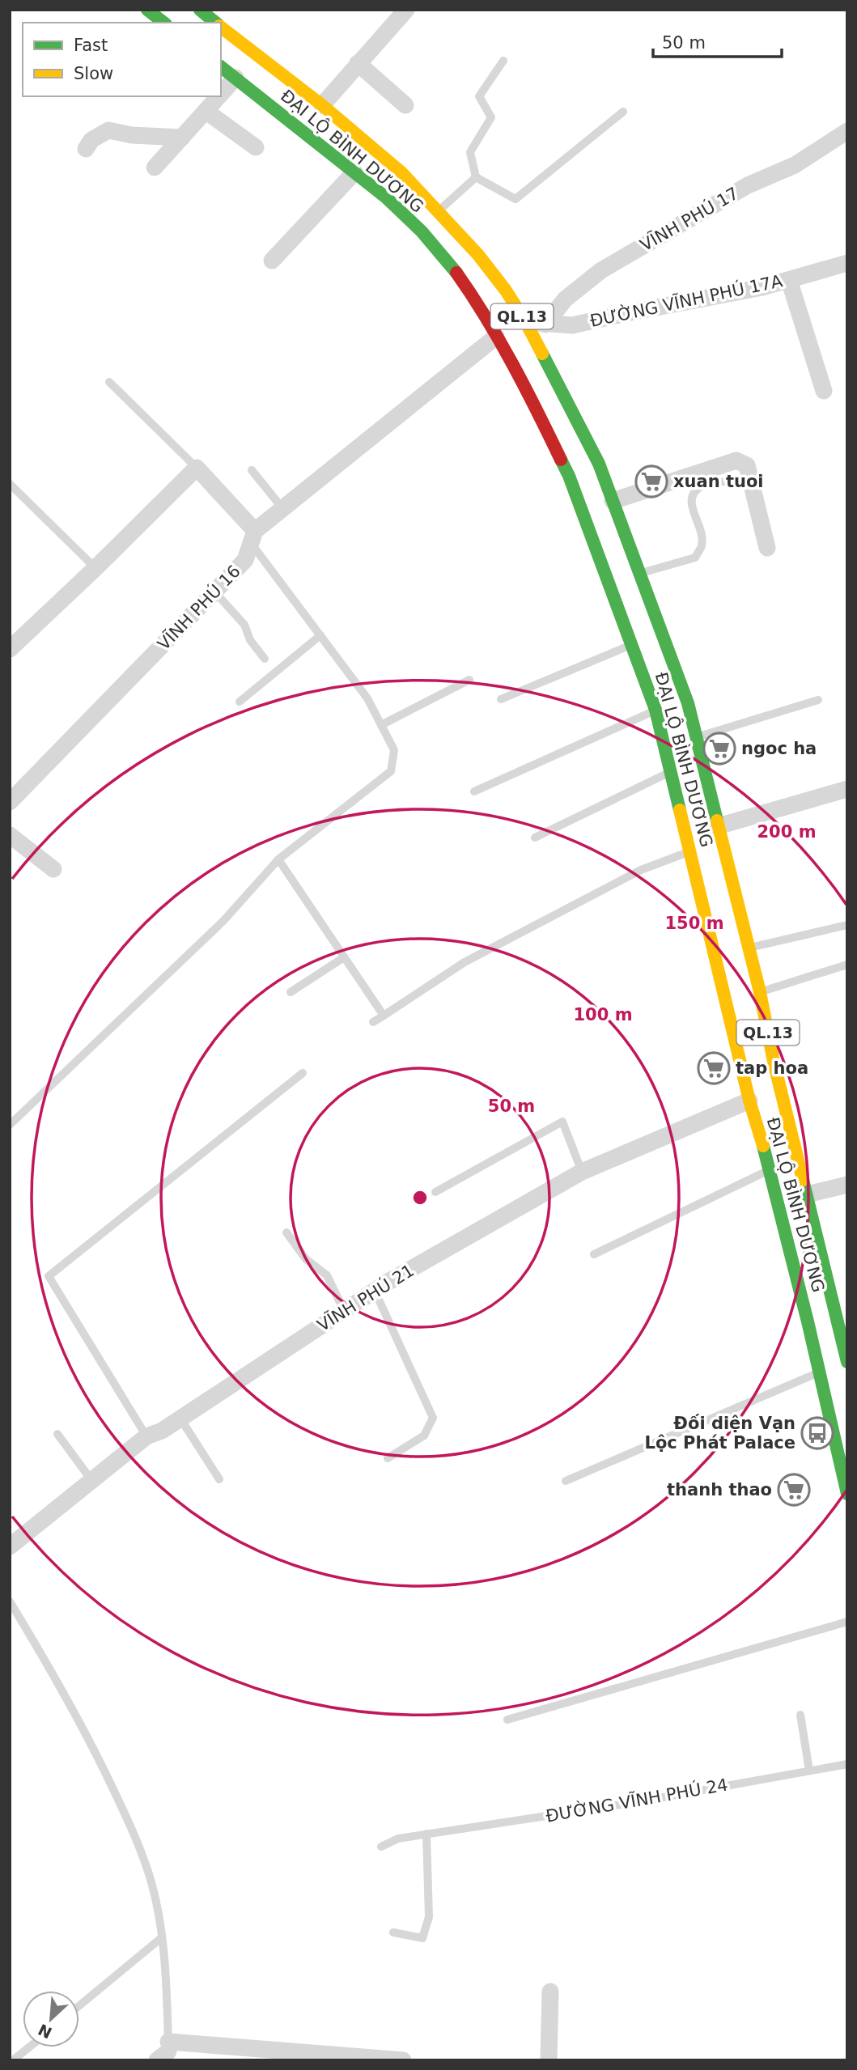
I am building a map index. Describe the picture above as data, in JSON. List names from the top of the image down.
{
  "streets": {
    "highway": ["ĐẠI LỘ BÌNH DƯƠNG", "QL.13"],
    "street": [
      "VĨNH PHÚ 17",
      "ĐƯỜNG VĨNH PHÚ 17A",
      "VĨNH PHÚ 16",
      "VĨNH PHÚ 21"
    ],
    "lane": ["ĐƯỜNG VĨNH PHÚ 24"]
  },
  "crossings": [
    ["ĐẠI LỘ BÌNH DƯƠNG", "ĐƯỜNG VĨNH PHÚ 17A"],
    ["ĐẠI LỘ BÌNH DƯƠNG", "VĨNH PHÚ 16"],
    ["ĐẠI LỘ BÌNH DƯƠNG", "VĨNH PHÚ 21"],
    ["VĨNH PHÚ 17", "ĐƯỜNG VĨNH PHÚ 17A"]
  ],
  "places": {
    "supermarket": [
      "xuan tuoi",
      "ngoc ha",
      "tap hoa",
      "thanh thao"
    ],
    "bus stop": ["Đối diện Vạn Lộc Phát Palace"]
  },
  "legend": ["Fast", "Slow"],
  "scale_bar": "50 m",
  "north": "bottom left",
  "rings": [
    "200 m",
    "150 m",
    "100 m",
    "50 m"
  ]
}
